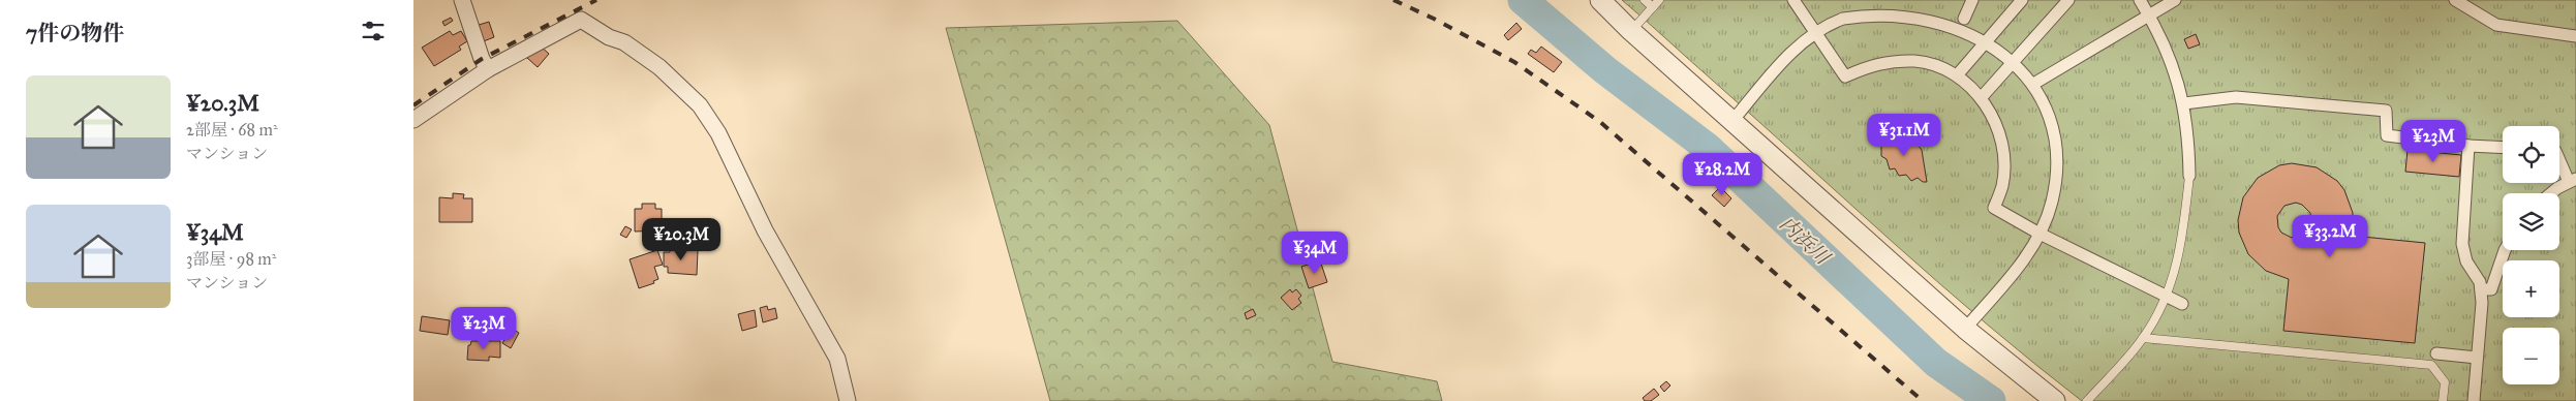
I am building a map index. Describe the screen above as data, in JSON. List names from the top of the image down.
{
  "water": ["内浜川"],
  "page": {
    "heading": "7件の物件",
    "list": [
      {
        "name": "¥20.3M",
        "note": "2部屋 · 68 m² · マンション"
      },
      {
        "name": "¥34M",
        "note": "3部屋 · 98 m² · マンション"
      }
    ],
    "price": [
      "¥31.1M",
      "¥23M",
      "¥28.2M",
      "¥33.2M",
      "¥20.3M",
      "¥34M",
      "¥23M"
    ],
    "map_buttons": ["+", "−"]
  }
}
